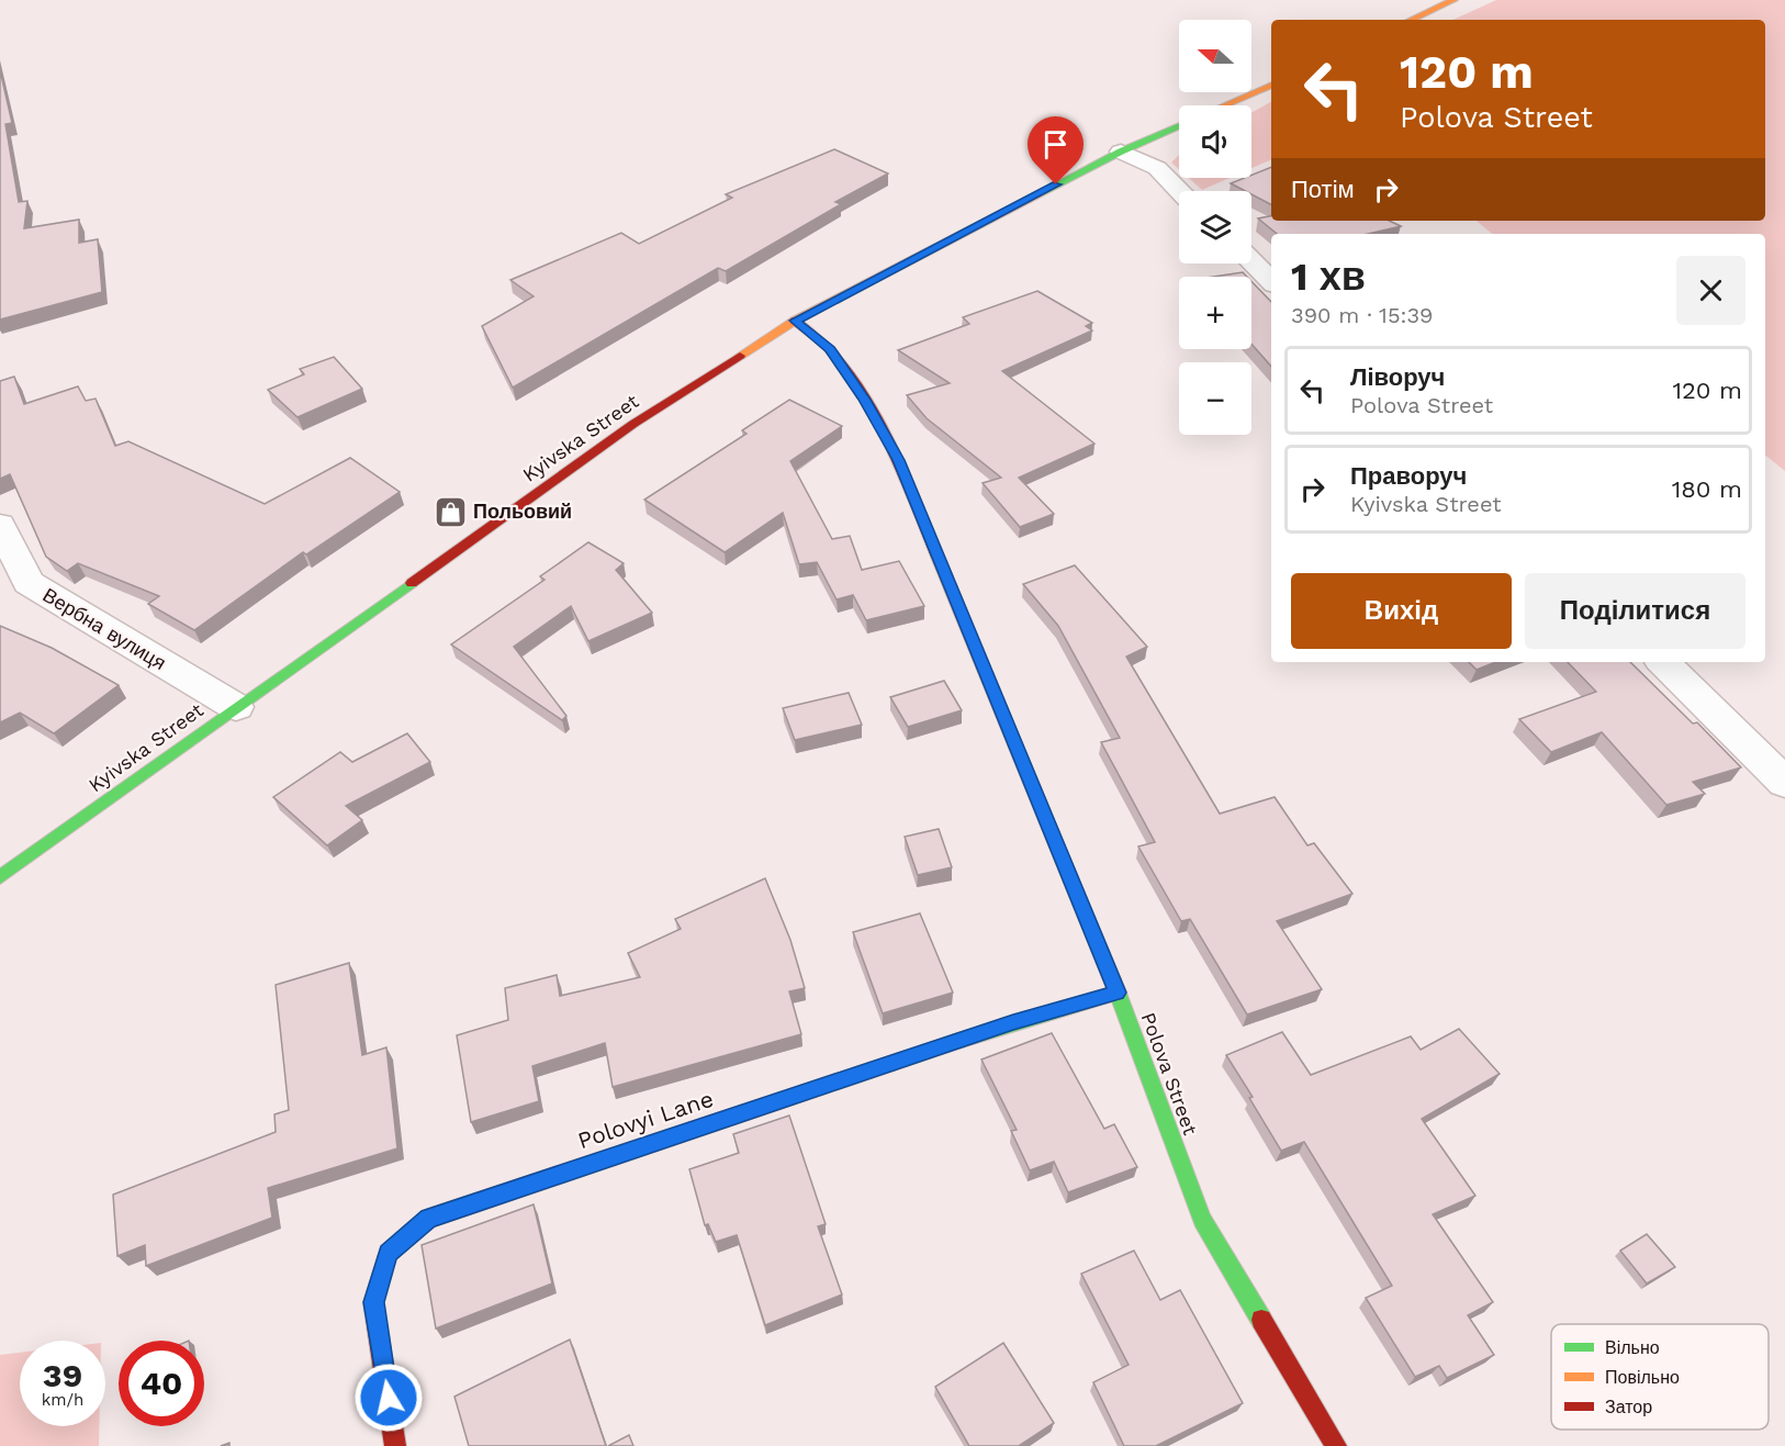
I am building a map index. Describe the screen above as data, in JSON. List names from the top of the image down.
{
  "streets": {
    "street": [
      "Kyivska Street",
      "Вербна вулиця",
      "Polova Street",
      "Polovyi Lane"
    ]
  },
  "crossings": [
    ["Kyivska Street", "Вербна вулиця"],
    ["Kyivska Street", "Polova Street"],
    ["Polova Street", "Polovyi Lane"]
  ],
  "places": {
    "shop": ["Польовий"]
  },
  "legend": ["Вільно", "Повільно", "Затор"],
  "north": "left",
  "page": {
    "map_buttons": ["+", "−"],
    "turn": ["120 m", "Polova Street"],
    "then": "Потім",
    "heading": ["1 хв", "390 m · 15:39"],
    "list": [
      {
        "name": "Ліворуч",
        "note": "Polova Street",
        "value": "120 m"
      },
      {
        "name": "Праворуч",
        "note": "Kyivska Street",
        "value": "180 m"
      }
    ],
    "buttons": ["Вихід", "Поділитися"],
    "speed": "39 km/h",
    "limit": "40"
  }
}
